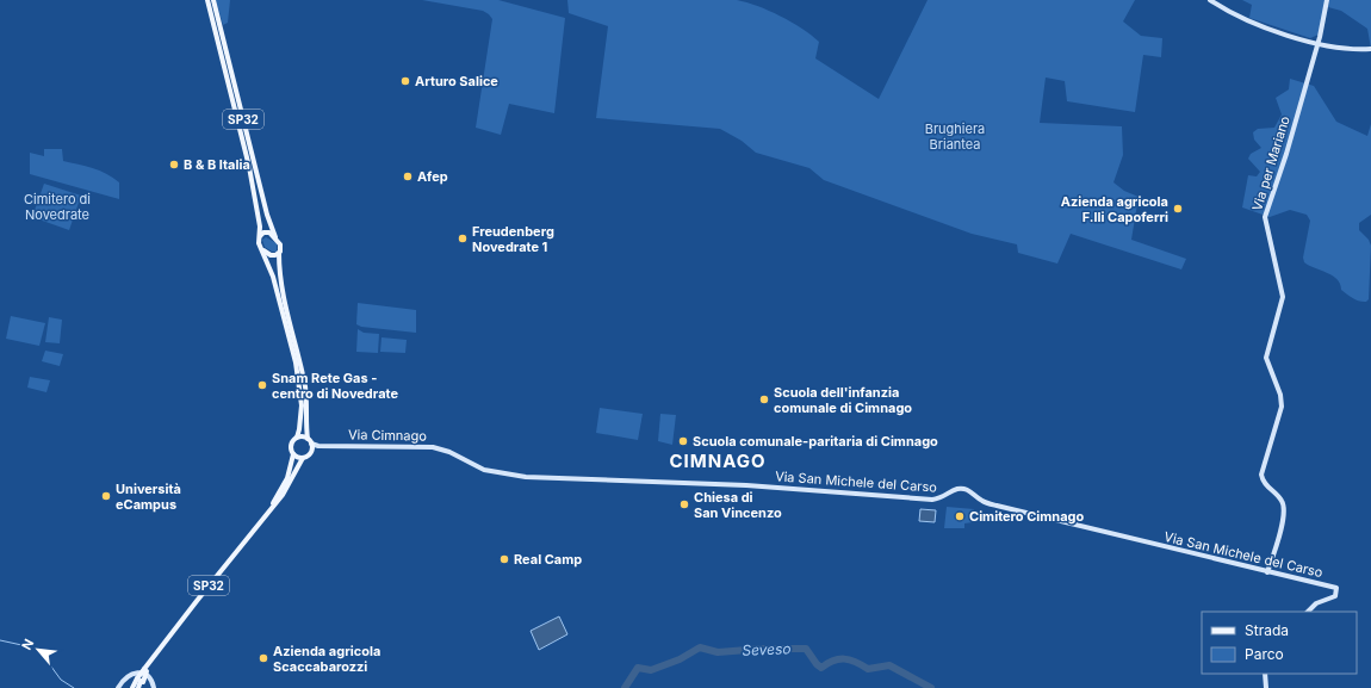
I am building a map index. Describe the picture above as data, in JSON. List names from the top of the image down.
{
  "streets": {
    "main road": ["SP32"],
    "street": ["Via per Mariano", "Via Cimnago", "Via San Michele del Carso"]
  },
  "crossings": [
    ["SP32", "Via Cimnago"],
    ["Via per Mariano", "Via San Michele del Carso"],
    ["Via Cimnago", "Via San Michele del Carso"]
  ],
  "districts": ["CIMNAGO"],
  "water": ["Seveso"],
  "parks": ["Brughiera Briantea", "Cimitero di Novedrate"],
  "places": [
    "Arturo Salice",
    "B & B Italia",
    "Afep",
    "Azienda agricola F.lli Capoferri",
    "Freudenberg Novedrate 1",
    "Snam Rete Gas - centro di Novedrate",
    "Scuola dell'infanzia comunale di Cimnago",
    "Scuola comunale-paritaria di Cimnago",
    "Università eCampus",
    "Chiesa di San Vincenzo",
    "Cimitero Cimnago",
    "Real Camp",
    "Azienda agricola Scaccabarozzi"
  ],
  "legend": ["Strada", "Parco"],
  "north": "top left"
}
